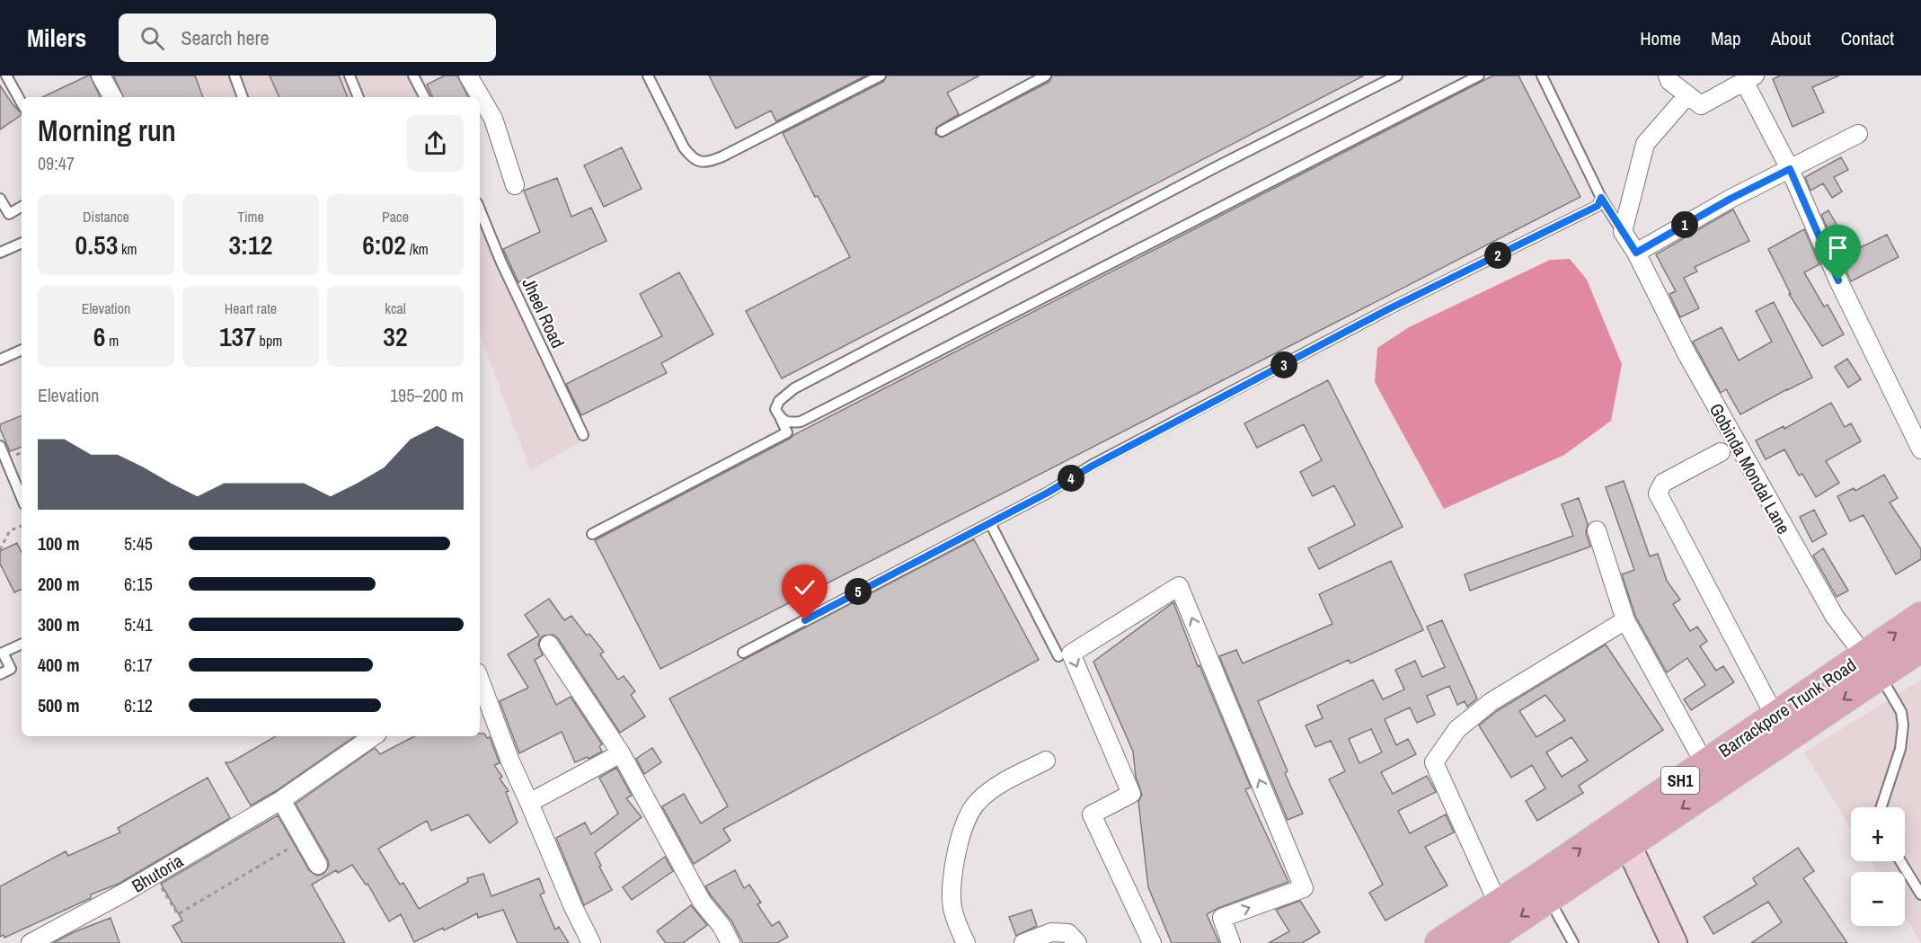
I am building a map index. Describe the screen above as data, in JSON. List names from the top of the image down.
{
  "streets": {
    "main road": ["Barrackpore Trunk Road", "SH1"],
    "street": ["Gobinda Mondal Lane", "Bhutoria"],
    "lane": ["Jheel Road"]
  },
  "crossings": [
    ["Gobinda Mondal Lane", "Barrackpore Trunk Road"]
  ],
  "page": {
    "header": "Milers",
    "search": "Search here",
    "nav": [
      "Home",
      "Map",
      "About",
      "Contact"
    ],
    "heading": ["Morning run", "09:47"],
    "stats": [
      ["Distance", "0.53 km"],
      ["Time", "3:12"],
      ["Pace", "6:02 /km"],
      ["Elevation", "6 m"],
      ["Heart rate", "137 bpm"],
      ["kcal", "32"]
    ],
    "pins": [
      "1",
      "2",
      "3",
      "4",
      "5"
    ],
    "chart": ["Elevation", "195–200 m"],
    "list": [
      {
        "name": "100 m",
        "note": "5:45"
      },
      {
        "name": "200 m",
        "note": "6:15"
      },
      {
        "name": "300 m",
        "note": "5:41"
      },
      {
        "name": "400 m",
        "note": "6:17"
      },
      {
        "name": "500 m",
        "note": "6:12"
      }
    ],
    "map_buttons": ["+", "−"]
  }
}
